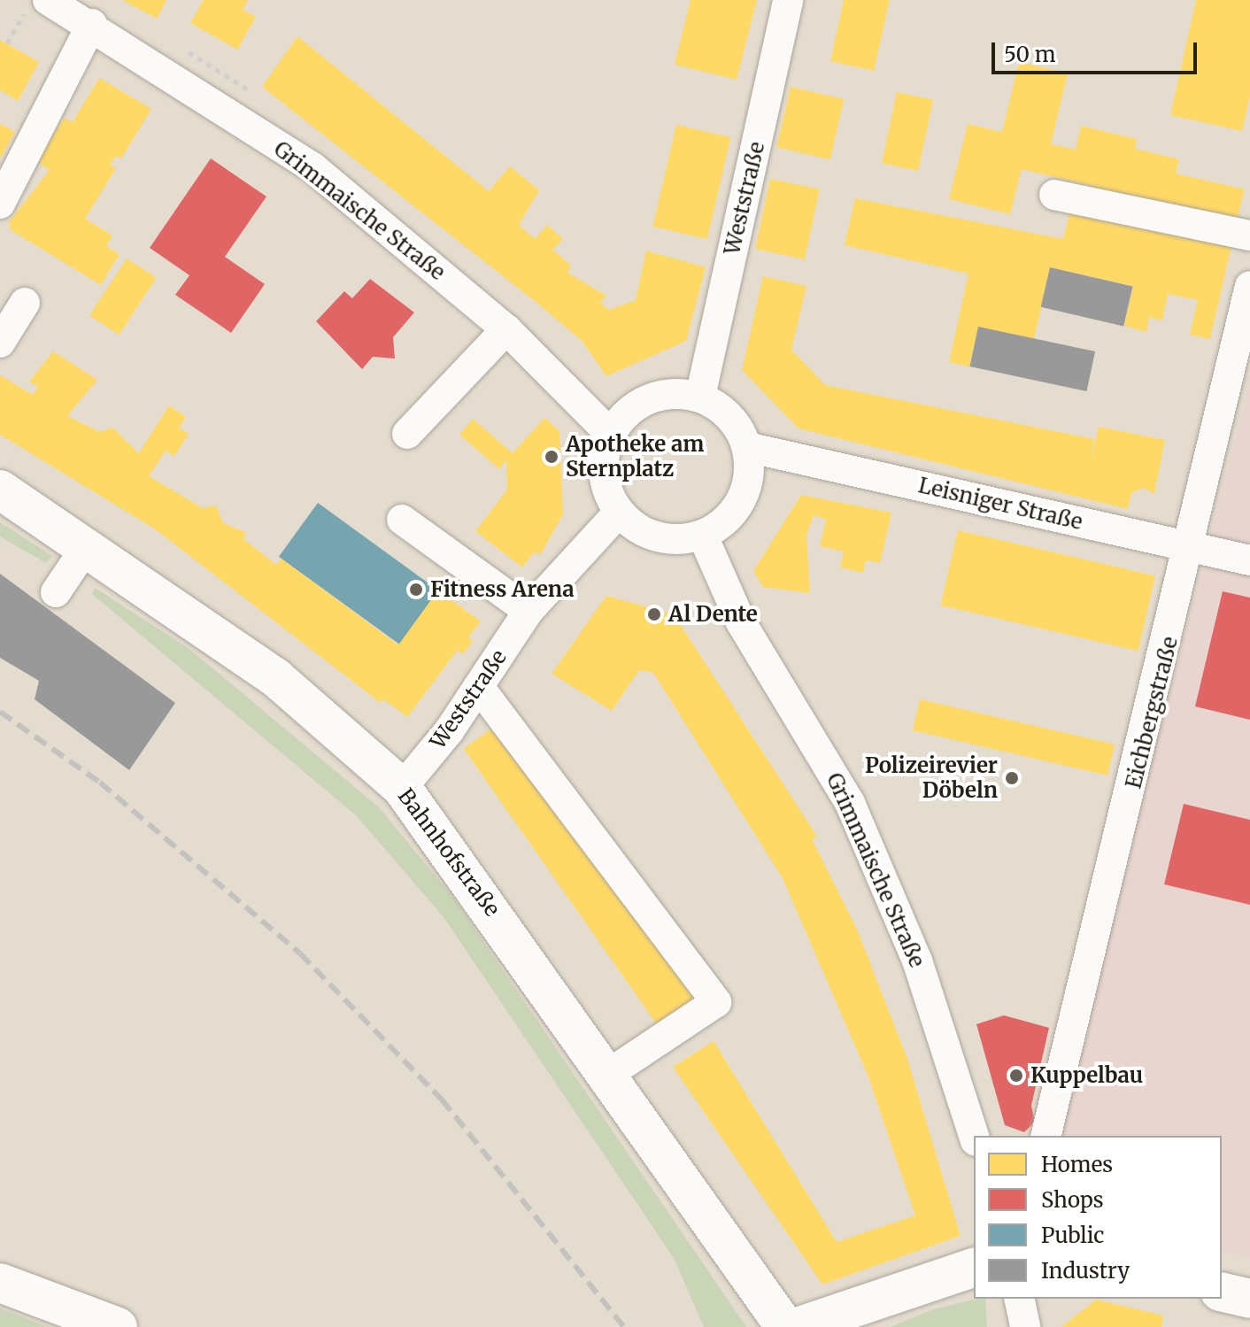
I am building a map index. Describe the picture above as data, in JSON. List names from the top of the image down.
{
  "streets": {
    "main road": ["Bahnhofstraße"],
    "street": [
      "Weststraße",
      "Grimmaische Straße",
      "Leisniger Straße",
      "Eichbergstraße"
    ]
  },
  "crossings": [
    ["Weststraße", "Grimmaische Straße"],
    ["Weststraße", "Leisniger Straße"],
    ["Weststraße", "Bahnhofstraße"],
    ["Grimmaische Straße", "Leisniger Straße"],
    ["Leisniger Straße", "Eichbergstraße"]
  ],
  "places": [
    "Apotheke am Sternplatz",
    "Fitness Arena",
    "Al Dente",
    "Polizeirevier Döbeln",
    "Kuppelbau"
  ],
  "legend": [
    "Homes",
    "Shops",
    "Public",
    "Industry"
  ],
  "scale_bar": "50 m"
}
